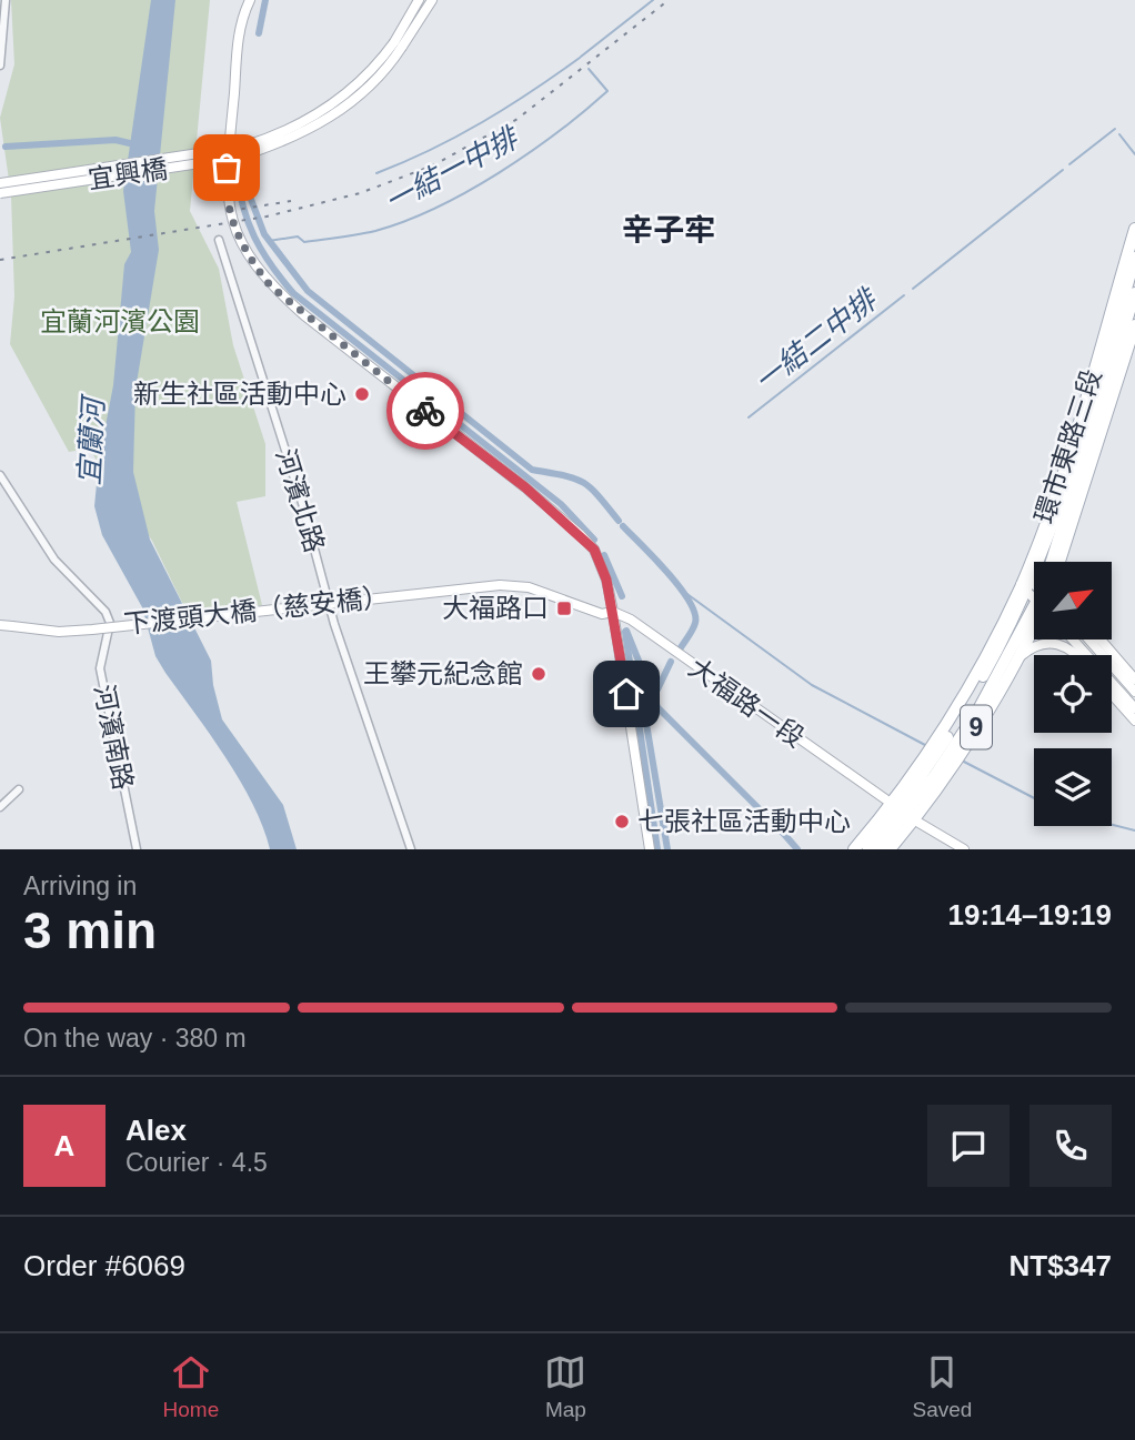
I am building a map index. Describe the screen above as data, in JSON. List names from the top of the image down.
{
  "streets": {
    "main road": ["環市東路三段", "9"],
    "street": [
      "宜興橋",
      "河濱北路",
      "下渡頭大橋（慈安橋）",
      "大福路一段",
      "河濱南路"
    ]
  },
  "crossings": [
    ["環市東路三段", "大福路一段"],
    ["下渡頭大橋（慈安橋）", "大福路一段"]
  ],
  "districts": ["辛子牢"],
  "water": ["一結一中排", "一結二中排", "宜蘭河"],
  "parks": ["宜蘭河濱公園"],
  "places": {
    "other": ["新生社區活動中心", "王攀元紀念館", "七張社區活動中心"],
    "transit": ["大福路口"]
  },
  "north": "top right",
  "page": {
    "heading": ["3 min", "Arriving in", "19:14–19:19"],
    "panel": [
      "Alex",
      "Courier · 4.5",
      "Order #6069",
      "NT$347"
    ],
    "bar": "On the way · 380 m",
    "round": "A",
    "tabs": ["Home", "Map", "Saved"]
  }
}
